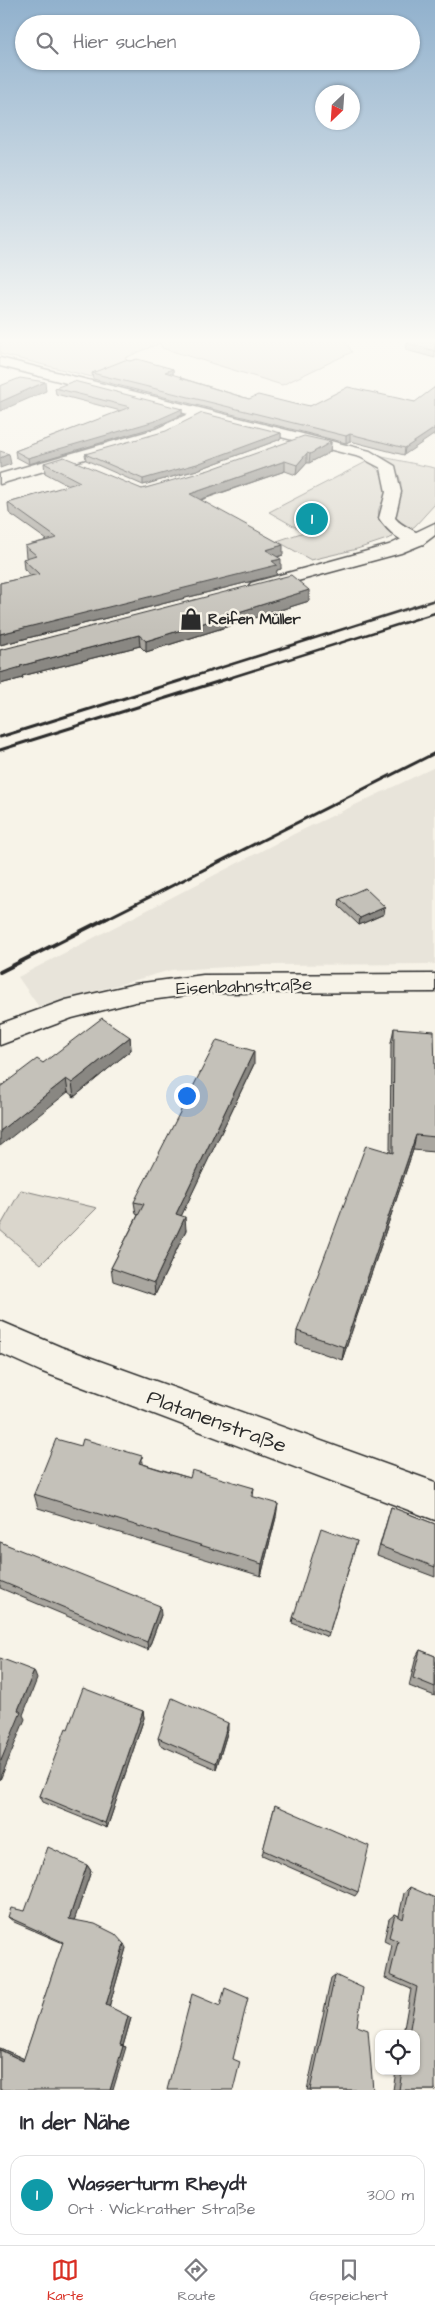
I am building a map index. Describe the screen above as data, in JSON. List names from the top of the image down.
{
  "streets": {
    "street": ["Eisenbahnstraße", "Platanenstraße"]
  },
  "places": {
    "shop": ["Reifen Müller"]
  },
  "north": "bottom left",
  "page": {
    "search": "Hier suchen",
    "pins": "1",
    "heading": "In der Nähe",
    "list": [
      {
        "mark": "1",
        "name": "Wasserturm Rheydt",
        "note": "Ort · Wickrather Straße",
        "value": "300 m"
      }
    ],
    "nav": ["Karte", "Route", "Gespeichert"]
  }
}
